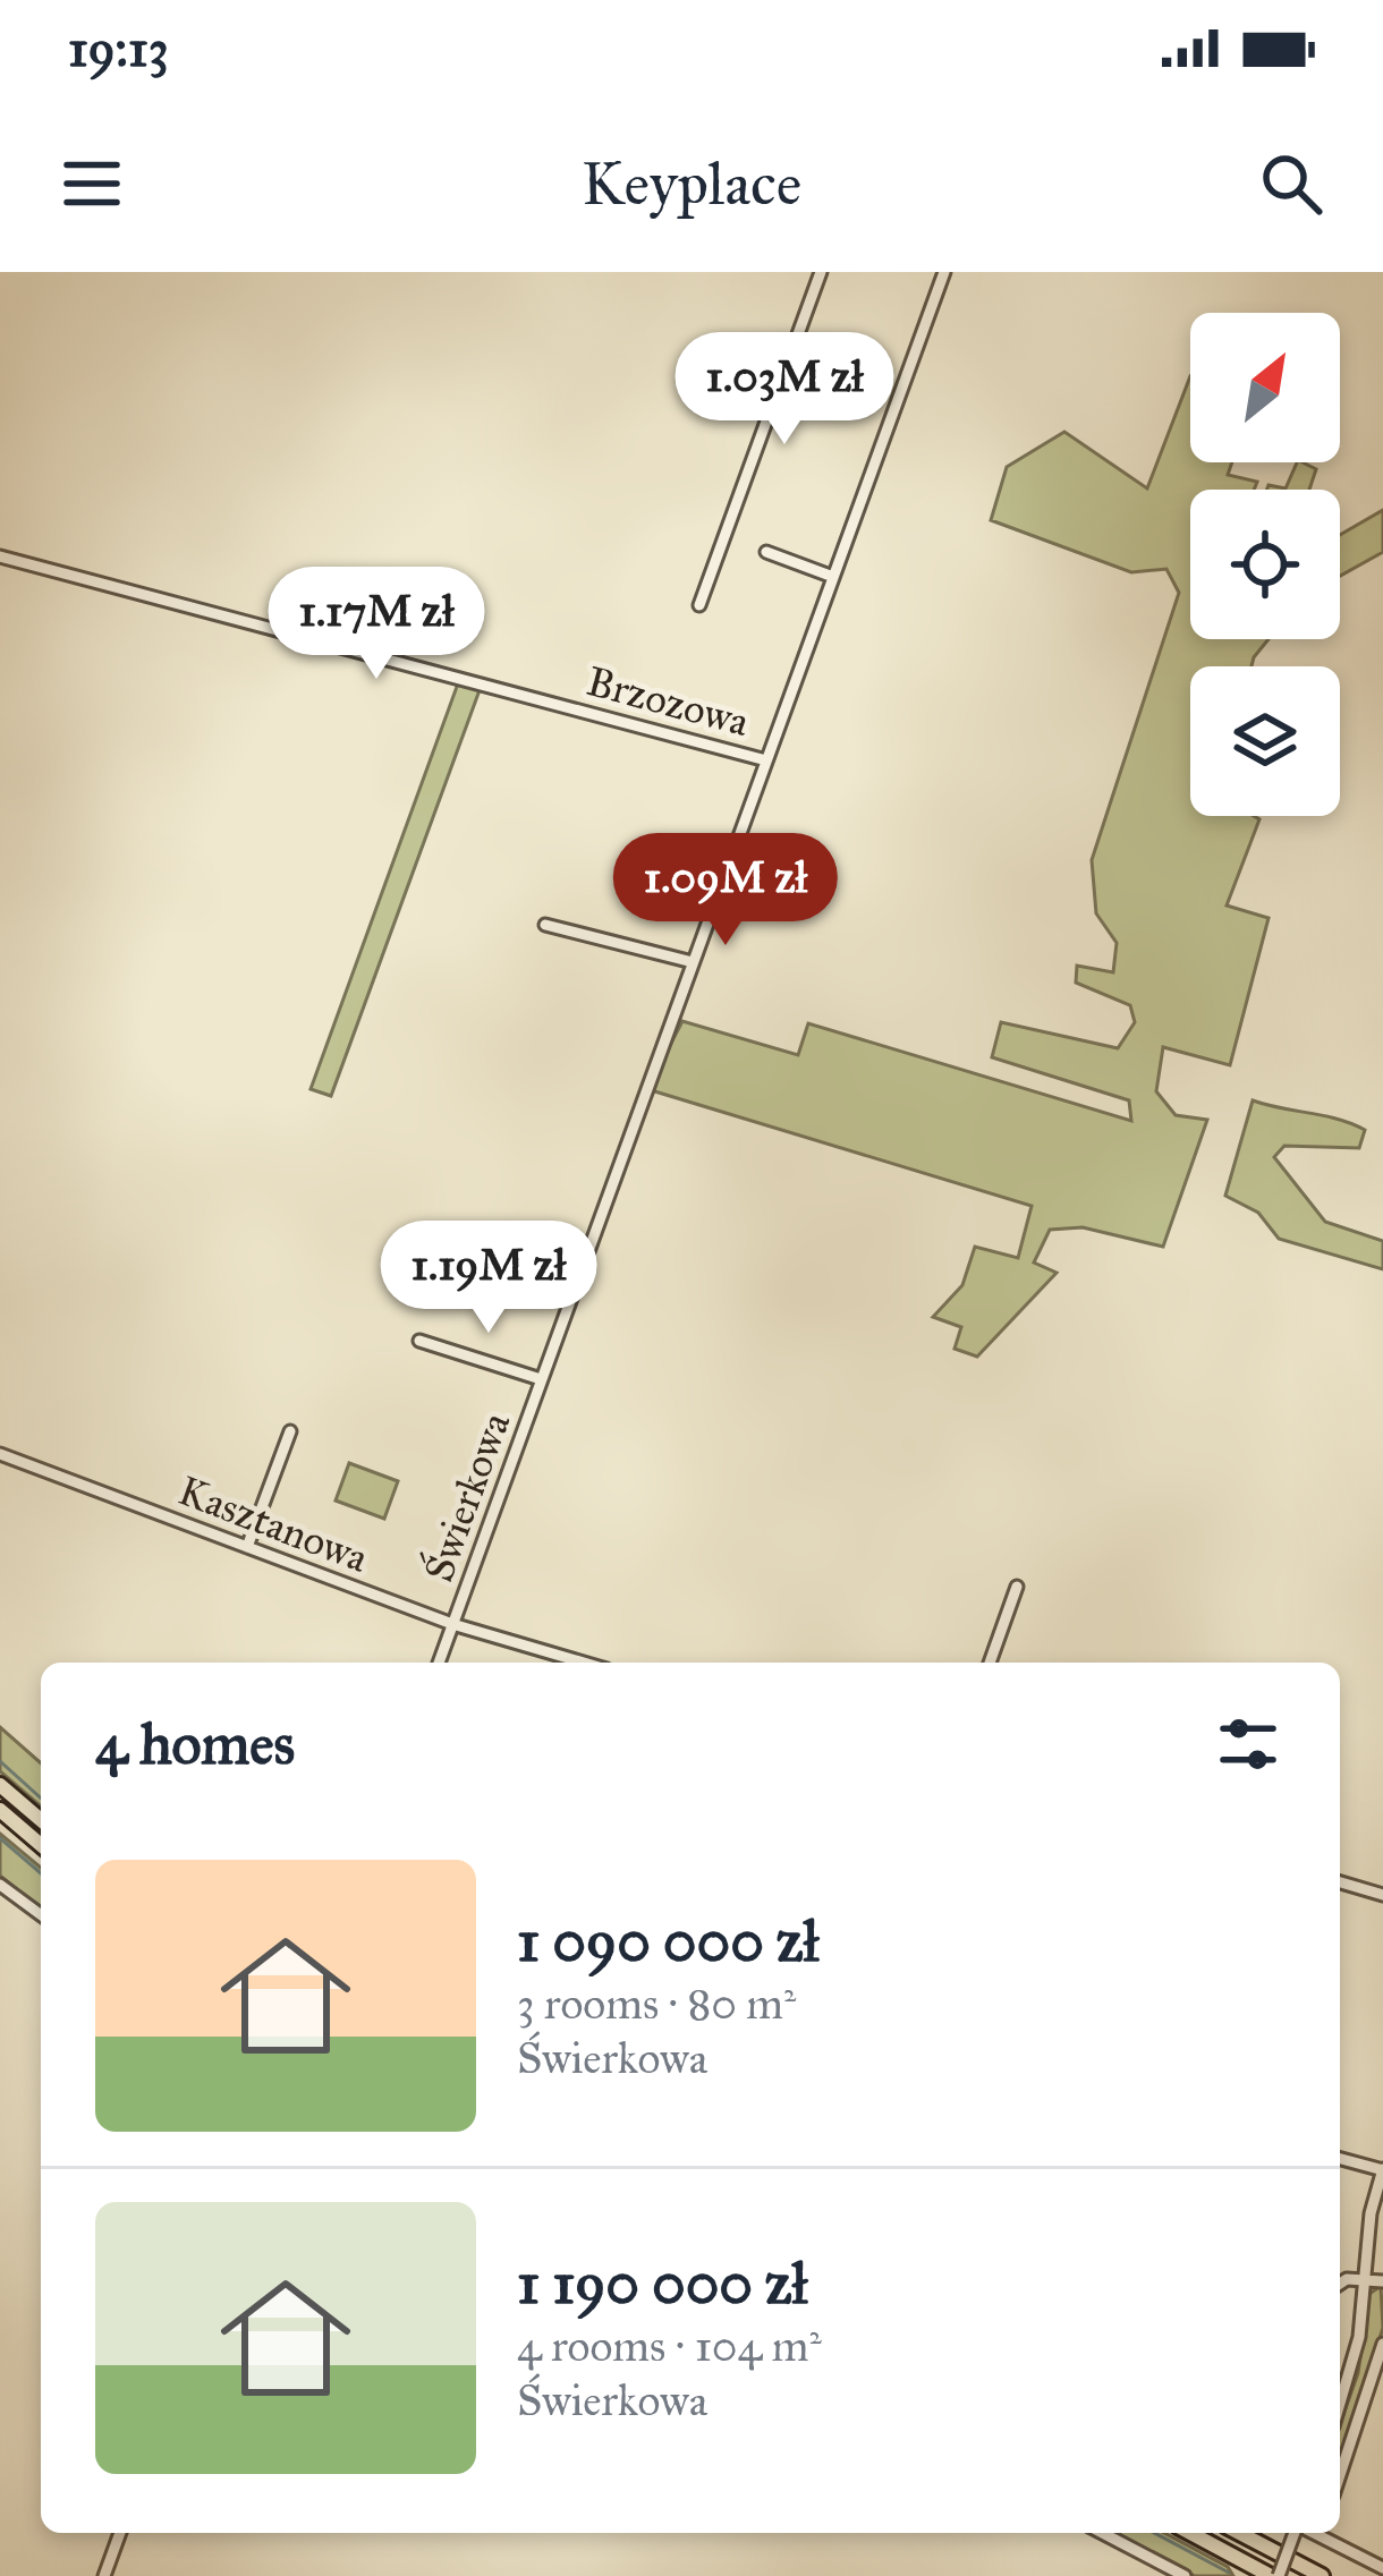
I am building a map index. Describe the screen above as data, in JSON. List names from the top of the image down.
{
  "streets": {
    "street": ["Brzozowa", "Świerkowa", "Kasztanowa"]
  },
  "crossings": [
    ["Brzozowa", "Świerkowa"],
    ["Świerkowa", "Kasztanowa"]
  ],
  "north": "top right",
  "page": {
    "status": "19:13",
    "header": "Keyplace",
    "price": [
      "1.03M zł",
      "1.17M zł",
      "1.09M zł",
      "1.19M zł"
    ],
    "heading": "4 homes",
    "list": [
      {
        "name": "1 090 000 zł",
        "note": "3 rooms · 80 m² · Świerkowa"
      },
      {
        "name": "1 190 000 zł",
        "note": "4 rooms · 104 m² · Świerkowa"
      }
    ]
  }
}
